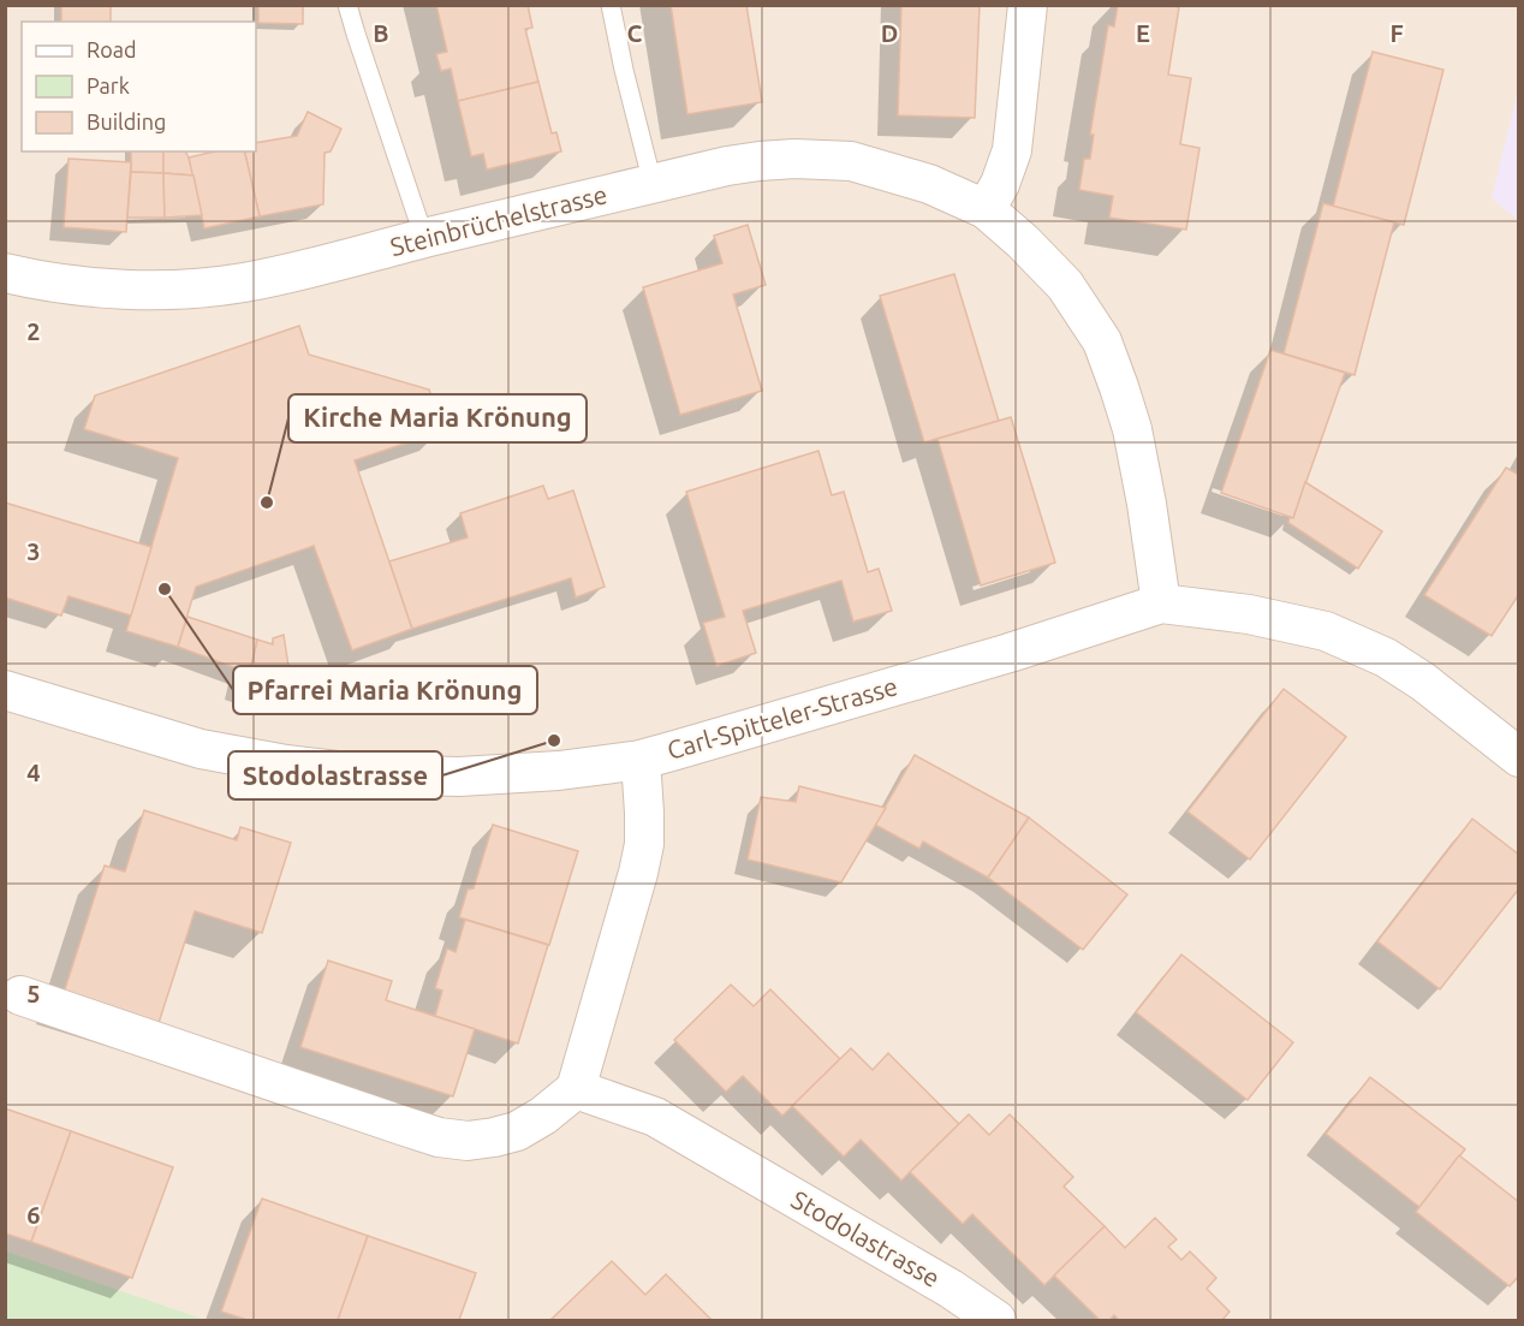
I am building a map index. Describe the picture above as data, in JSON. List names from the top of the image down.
{
  "streets": {
    "street": ["Steinbrüchelstrasse", "Carl-Spitteler-Strasse", "Stodolastrasse"]
  },
  "crossings": [
    ["Steinbrüchelstrasse", "Carl-Spitteler-Strasse"]
  ],
  "places": ["Kirche Maria Krönung", "Pfarrei Maria Krönung", "Stodolastrasse"],
  "legend": ["Road", "Park", "Building"],
  "grid": {
    "columns": [
      "B",
      "C",
      "D",
      "E",
      "F"
    ],
    "rows": [
      "2",
      "3",
      "4",
      "5",
      "6"
    ]
  }
}
